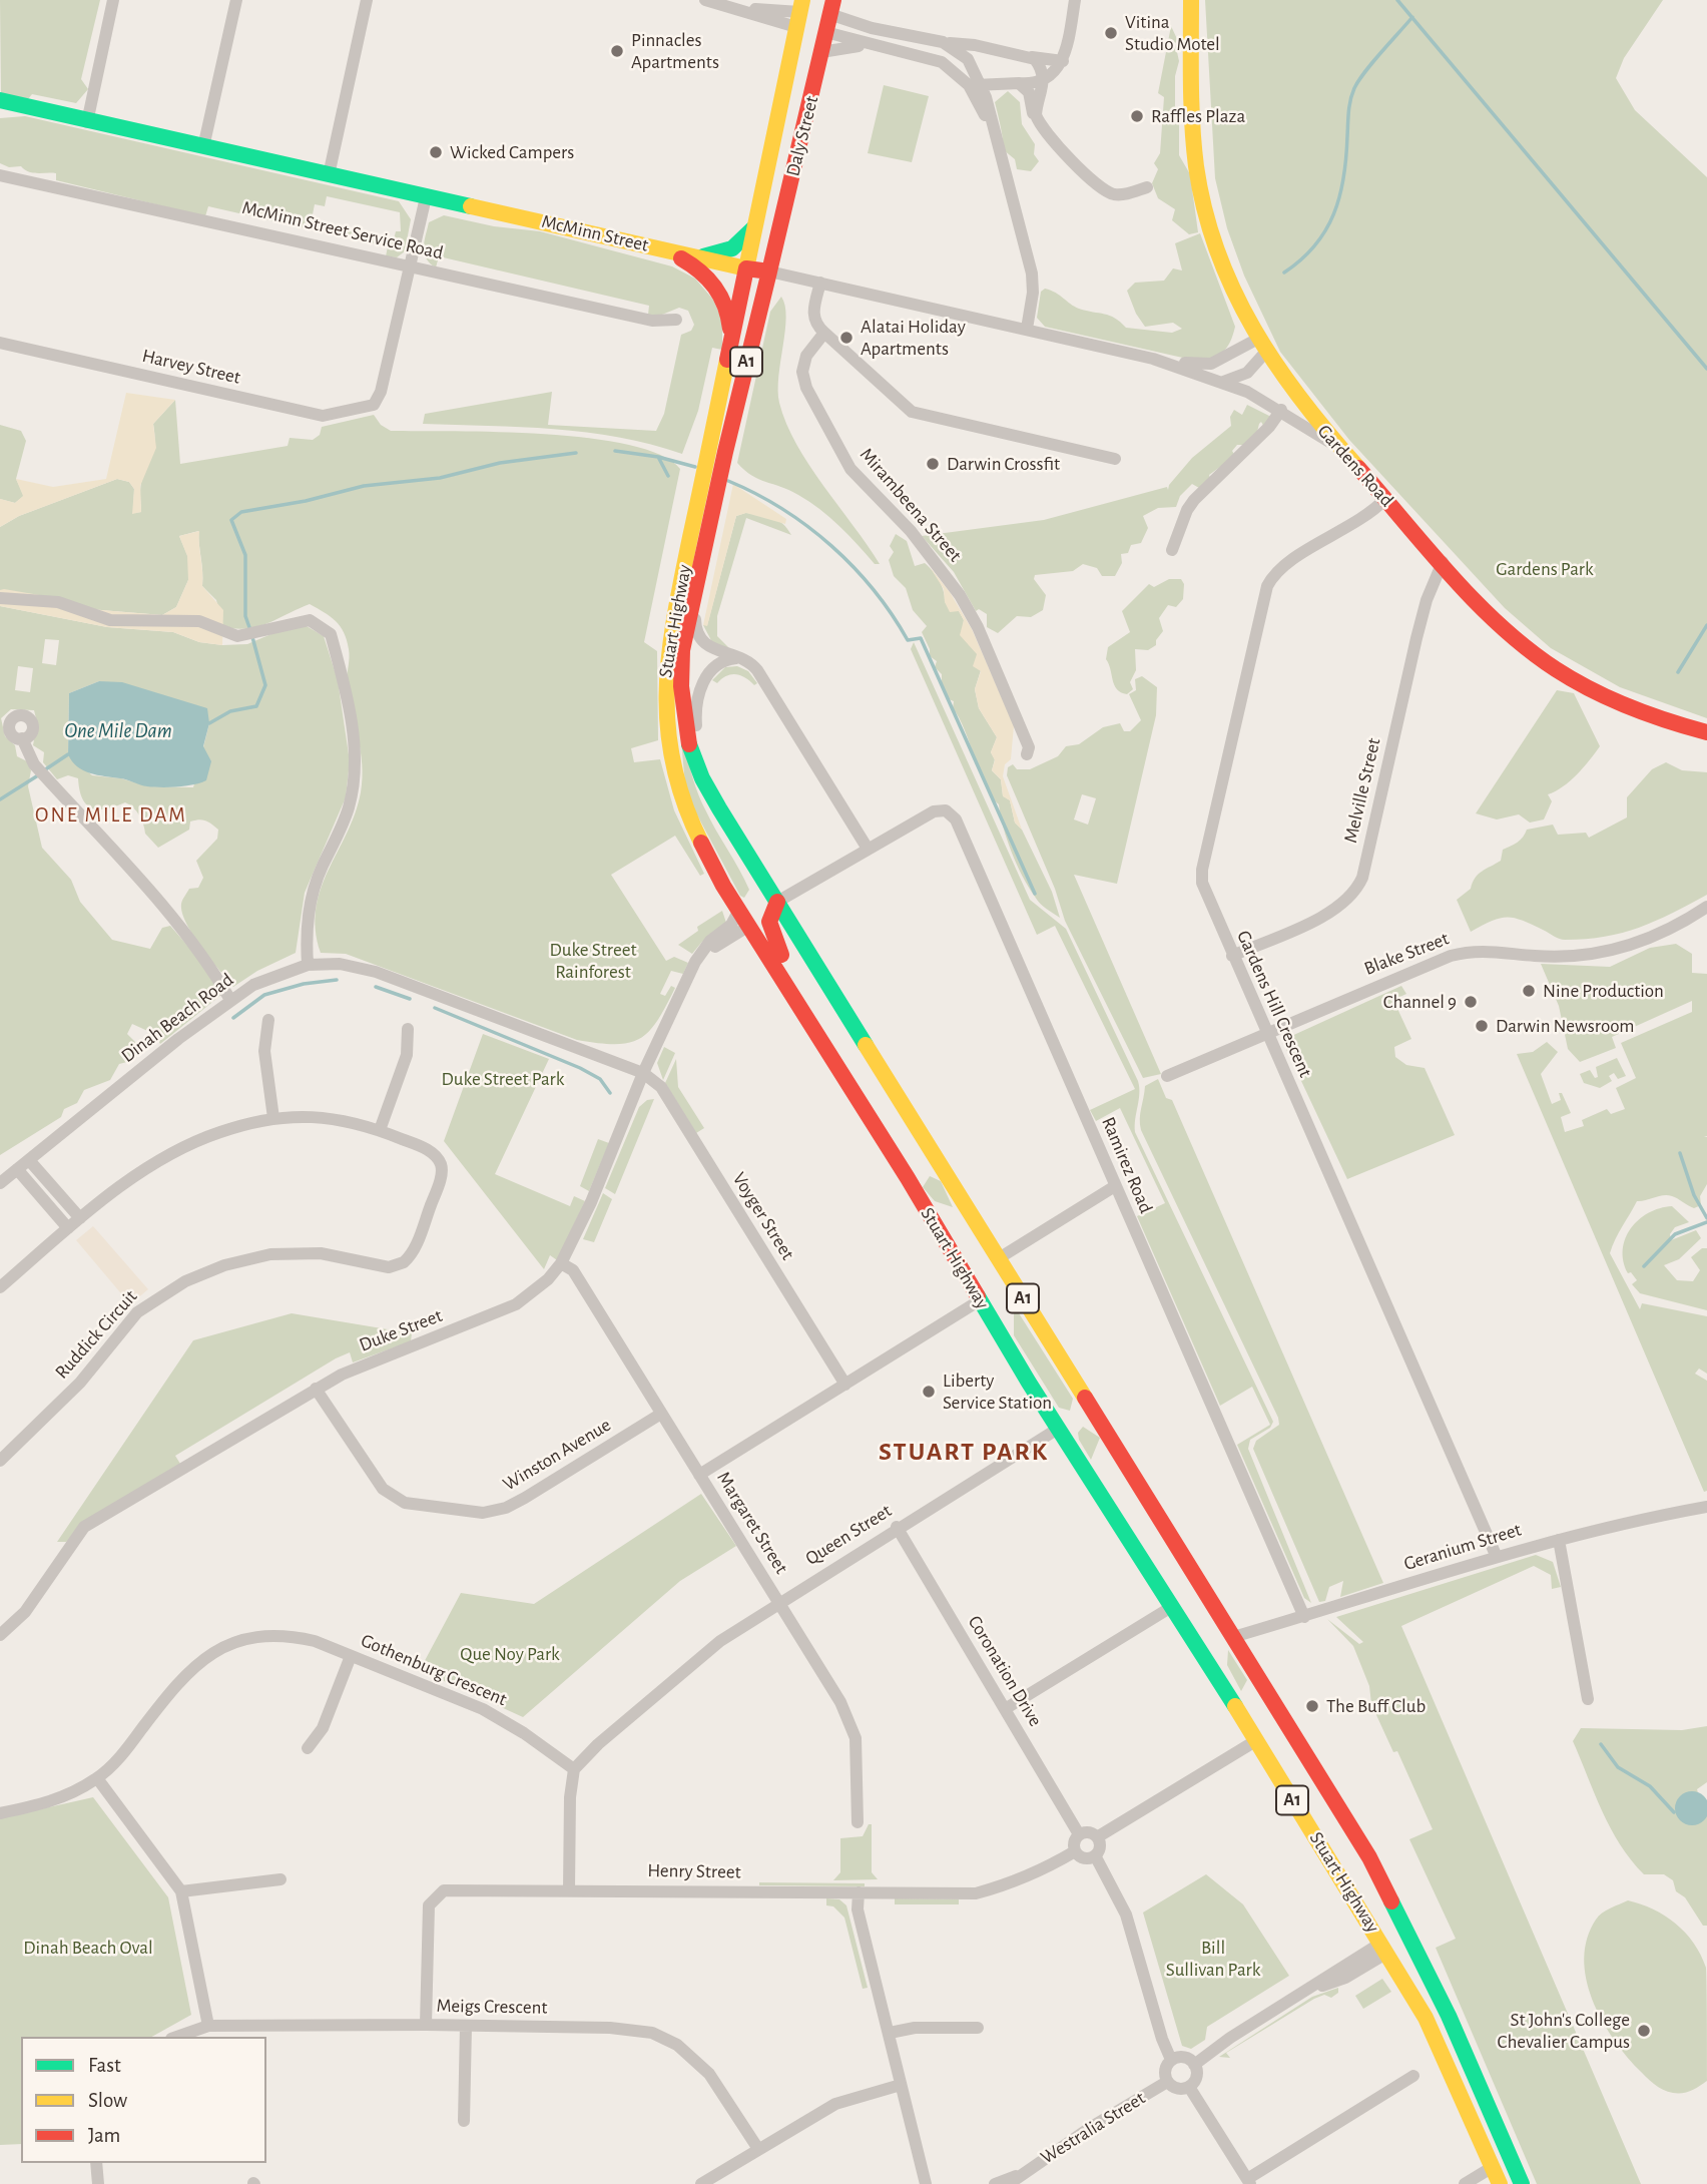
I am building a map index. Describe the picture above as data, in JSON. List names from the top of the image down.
{
  "streets": {
    "main road": [
      "Daly Street",
      "McMinn Street",
      "A1",
      "Gardens Road",
      "Stuart Highway"
    ],
    "street": [
      "McMinn Street Service Road",
      "Harvey Street",
      "Mirambeena Street",
      "Melville Street",
      "Blake Street",
      "Gardens Hill Crescent",
      "Dinah Beach Road",
      "Ramirez Road",
      "Voyger Street",
      "Duke Street",
      "Ruddick Circuit",
      "Winston Avenue",
      "Margaret Street",
      "Queen Street",
      "Geranium Street",
      "Gothenburg Crescent",
      "Coronation Drive",
      "Henry Street",
      "Meigs Crescent",
      "Westralia Street"
    ]
  },
  "crossings": [
    ["Daly Street", "McMinn Street"],
    ["Daly Street", "Stuart Highway"],
    ["McMinn Street Service Road", "Harvey Street"],
    ["McMinn Street", "Stuart Highway"],
    ["Gardens Road", "Melville Street"],
    ["Gardens Road", "Gardens Hill Crescent"],
    ["Stuart Highway", "Ramirez Road"],
    ["Stuart Highway", "Duke Street"],
    ["Stuart Highway", "Queen Street"],
    ["Stuart Highway", "Geranium Street"],
    ["Melville Street", "Gardens Hill Crescent"],
    ["Blake Street", "Gardens Hill Crescent"],
    ["Gardens Hill Crescent", "Geranium Street"],
    ["Dinah Beach Road", "Voyger Street"],
    ["Dinah Beach Road", "Duke Street"],
    ["Ramirez Road", "Geranium Street"],
    ["Voyger Street", "Duke Street"],
    ["Duke Street", "Winston Avenue"],
    ["Duke Street", "Margaret Street"],
    ["Winston Avenue", "Margaret Street"],
    ["Margaret Street", "Queen Street"],
    ["Queen Street", "Gothenburg Crescent"],
    ["Queen Street", "Coronation Drive"],
    ["Coronation Drive", "Henry Street"],
    ["Henry Street", "Meigs Crescent"]
  ],
  "districts": ["ONE MILE DAM", "STUART PARK"],
  "water": ["One Mile Dam"],
  "parks": [
    "Gardens Park",
    "Duke Street Rainforest",
    "Duke Street Park",
    "Que Noy Park",
    "Dinah Beach Oval",
    "Bill Sullivan Park"
  ],
  "places": [
    "Vitina Studio Motel",
    "Pinnacles Apartments",
    "Raffles Plaza",
    "Wicked Campers",
    "Alatai Holiday Apartments",
    "Darwin Crossfit",
    "Nine Production",
    "Channel 9",
    "Darwin Newsroom",
    "Liberty Service Station",
    "The Buff Club",
    "St John's College Chevalier Campus"
  ],
  "legend": ["Fast", "Slow", "Jam"]
}
